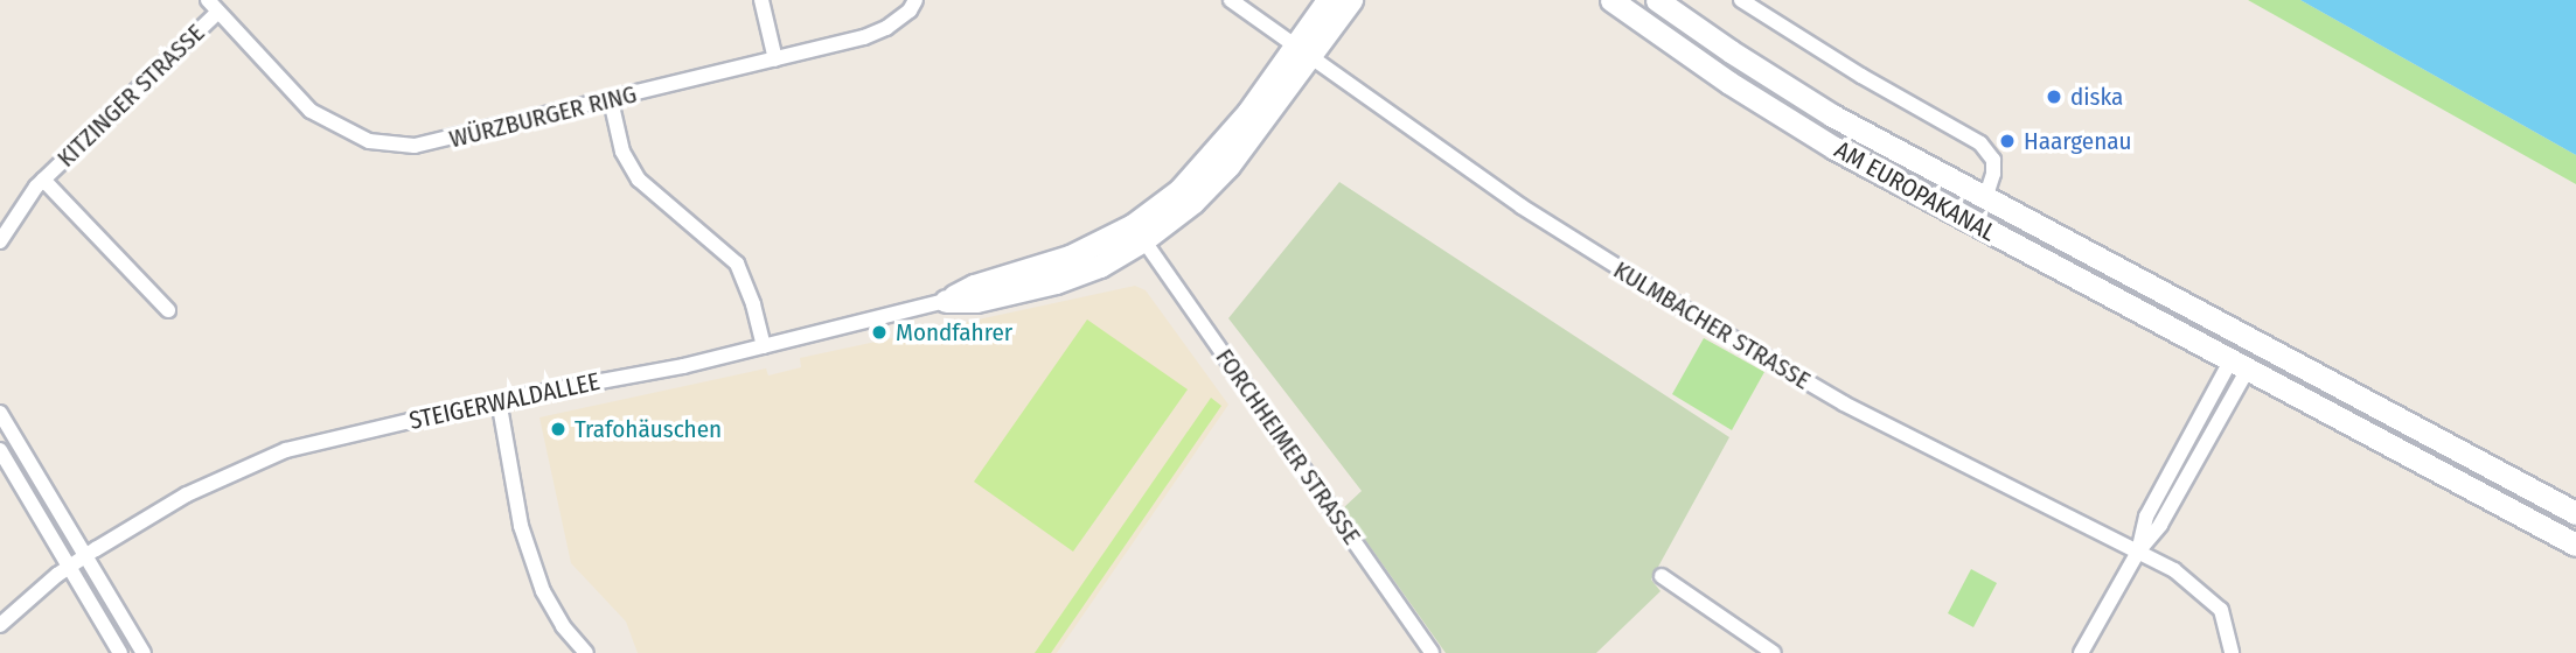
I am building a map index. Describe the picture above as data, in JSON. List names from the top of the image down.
{
  "streets": {
    "main road": ["AM EUROPAKANAL", "STEIGERWALDALLEE"],
    "street": [
      "KITZINGER STRASSE",
      "WÜRZBURGER RING",
      "KULMBACHER STRASSE",
      "FORCHHEIMER STRASSE"
    ]
  },
  "crossings": [
    ["KITZINGER STRASSE", "WÜRZBURGER RING"],
    ["KULMBACHER STRASSE", "STEIGERWALDALLEE"],
    ["STEIGERWALDALLEE", "FORCHHEIMER STRASSE"]
  ],
  "places": [
    "diska",
    "Haargenau",
    "Mondfahrer",
    "Trafohäuschen"
  ]
}
